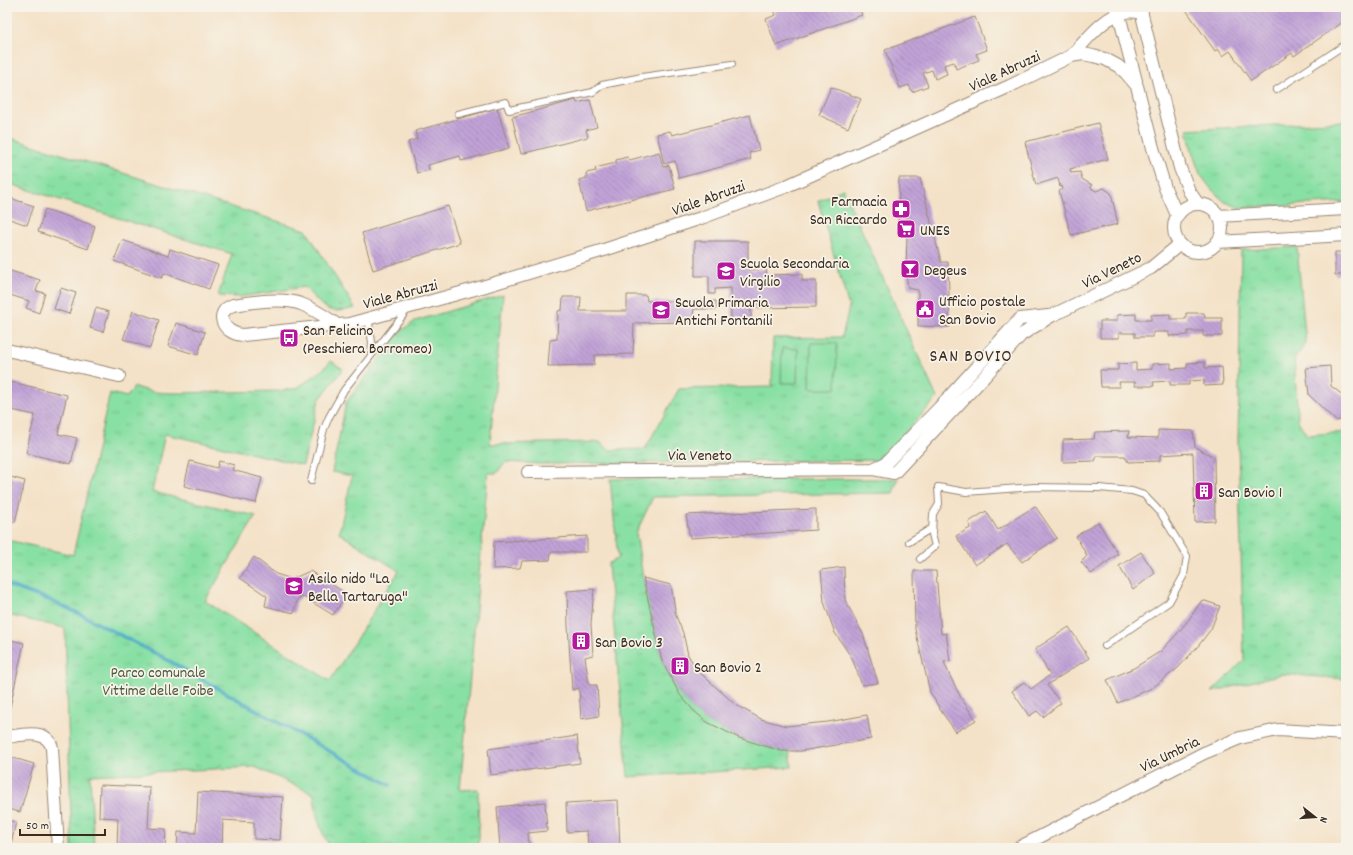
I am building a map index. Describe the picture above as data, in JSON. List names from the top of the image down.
{
  "streets": {
    "street": ["Viale Abruzzi", "Via Veneto", "Via Umbria"]
  },
  "districts": ["SAN BOVIO"],
  "parks": ["Parco comunale Vittime delle Foibe"],
  "places": {
    "pharmacy": ["Farmacia San Riccardo"],
    "supermarket": ["UNES"],
    "bar": ["Degeus"],
    "school or university": ["Scuola Secondaria Virgilio", "Scuola Primaria Antichi Fontanili", "Asilo nido \"La Bella Tartaruga\""],
    "public building": ["Ufficio postale San Bovio"],
    "bus stop": ["San Felicino (Peschiera Borromeo)"],
    "building": ["San Bovio 1", "San Bovio 3", "San Bovio 2"]
  },
  "scale_bar": "50 m",
  "north": "right"
}
